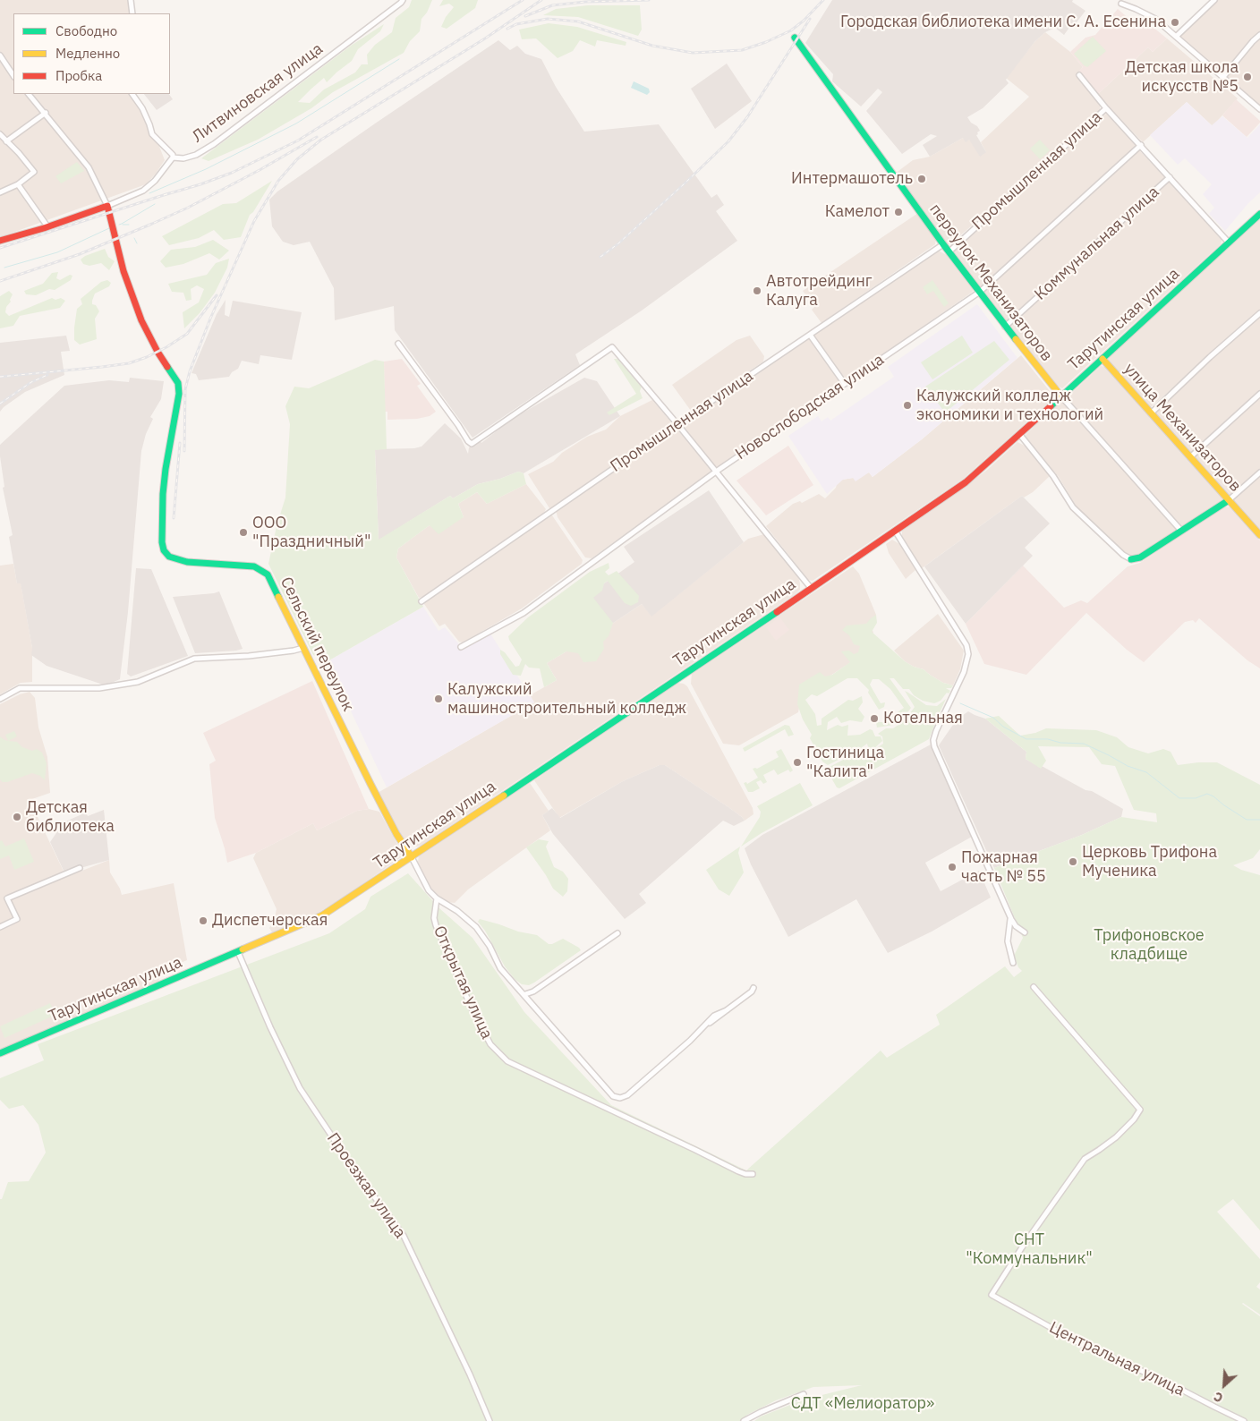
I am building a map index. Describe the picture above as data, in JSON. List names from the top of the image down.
{
  "streets": {
    "street": [
      "Литвиновская улица",
      "Промышленная улица",
      "Коммунальная улица",
      "переулок Механизаторов",
      "Тарутинская улица",
      "Новослободская улица",
      "улица Механизаторов",
      "Сельский переулок",
      "Открытая улица",
      "Проезжая улица",
      "Центральная улица"
    ]
  },
  "crossings": [
    ["Промышленная улица", "переулок Механизаторов"],
    ["Коммунальная улица", "переулок Механизаторов"],
    ["переулок Механизаторов", "Тарутинская улица"],
    ["переулок Механизаторов", "Новослободская улица"],
    ["Тарутинская улица", "улица Механизаторов"],
    ["Тарутинская улица", "Сельский переулок"],
    ["Тарутинская улица", "Проезжая улица"]
  ],
  "parks": ["Трифоновское кладбище", "СНТ \"Коммунальник\"", "СДТ «Мелиоратор»"],
  "places": [
    "Городская библиотека имени С. А. Есенина",
    "Детская школа искусств №5",
    "Интермашотель",
    "Камелот",
    "Автотрейдинг Калуга",
    "Калужский колледж экономики и технологий",
    "ООО \"Праздничный\"",
    "Калужский машиностроительный колледж",
    "Котельная",
    "Гостиница \"Калита\"",
    "Детская библиотека",
    "Церковь Трифона Мученика",
    "Пожарная часть № 55",
    "Диспетчерская"
  ],
  "legend": ["Свободно", "Медленно", "Пробка"],
  "north": "bottom left"
}
